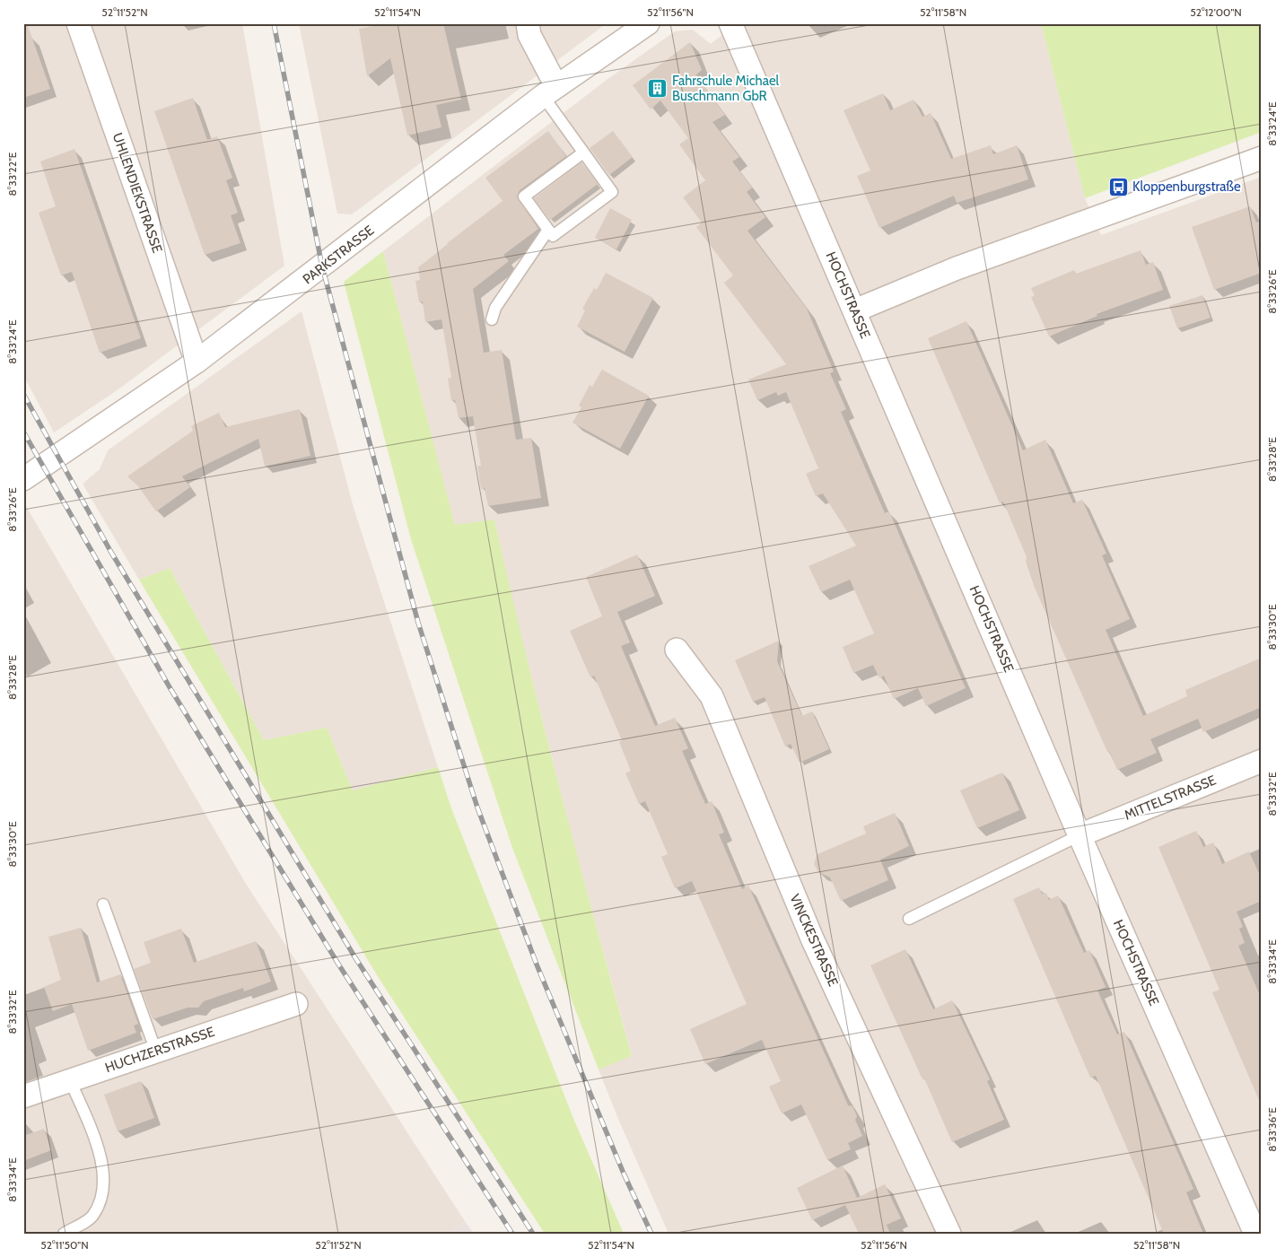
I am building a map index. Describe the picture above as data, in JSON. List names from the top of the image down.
{
  "streets": {
    "street": [
      "UHLENDIEKSTRASSE",
      "PARKSTRASSE",
      "HOCHSTRASSE",
      "MITTELSTRASSE",
      "VINCKESTRASSE",
      "HUCHZERSTRASSE"
    ]
  },
  "crossings": [
    ["UHLENDIEKSTRASSE", "PARKSTRASSE"],
    ["HOCHSTRASSE", "MITTELSTRASSE"]
  ],
  "places": {
    "building": ["Fahrschule Michael Buschmann GbR"],
    "bus stop": ["Kloppenburgstraße"]
  },
  "coordinates": [
    "52°11'52\"N",
    "52°11'54\"N",
    "52°11'56\"N",
    "52°11'58\"N",
    "52°12'00\"N",
    "8°33'24\"E",
    "8°33'22\"E",
    "8°33'26\"E",
    "8°33'28\"E",
    "8°33'30\"E",
    "8°33'32\"E",
    "8°33'34\"E",
    "8°33'36\"E",
    "52°11'50\"N"
  ]
}
